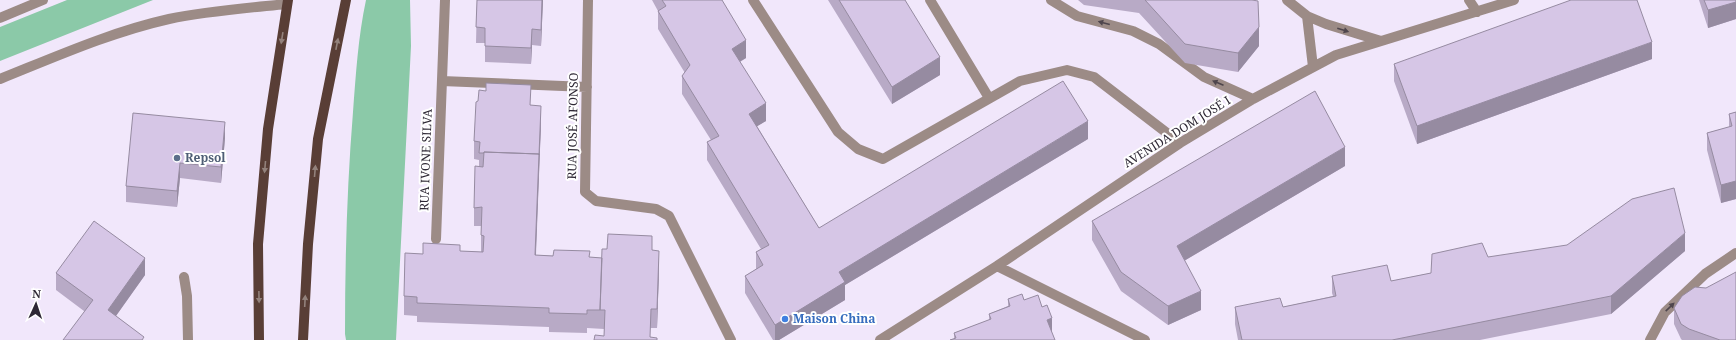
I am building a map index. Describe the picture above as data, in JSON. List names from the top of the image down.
{
  "streets": {
    "street": ["RUA JOSÉ AFONSO", "AVENIDA DOM JOSÉ I", "RUA IVONE SILVA"]
  },
  "places": ["Repsol", "Maison China"],
  "north": "top"
}
